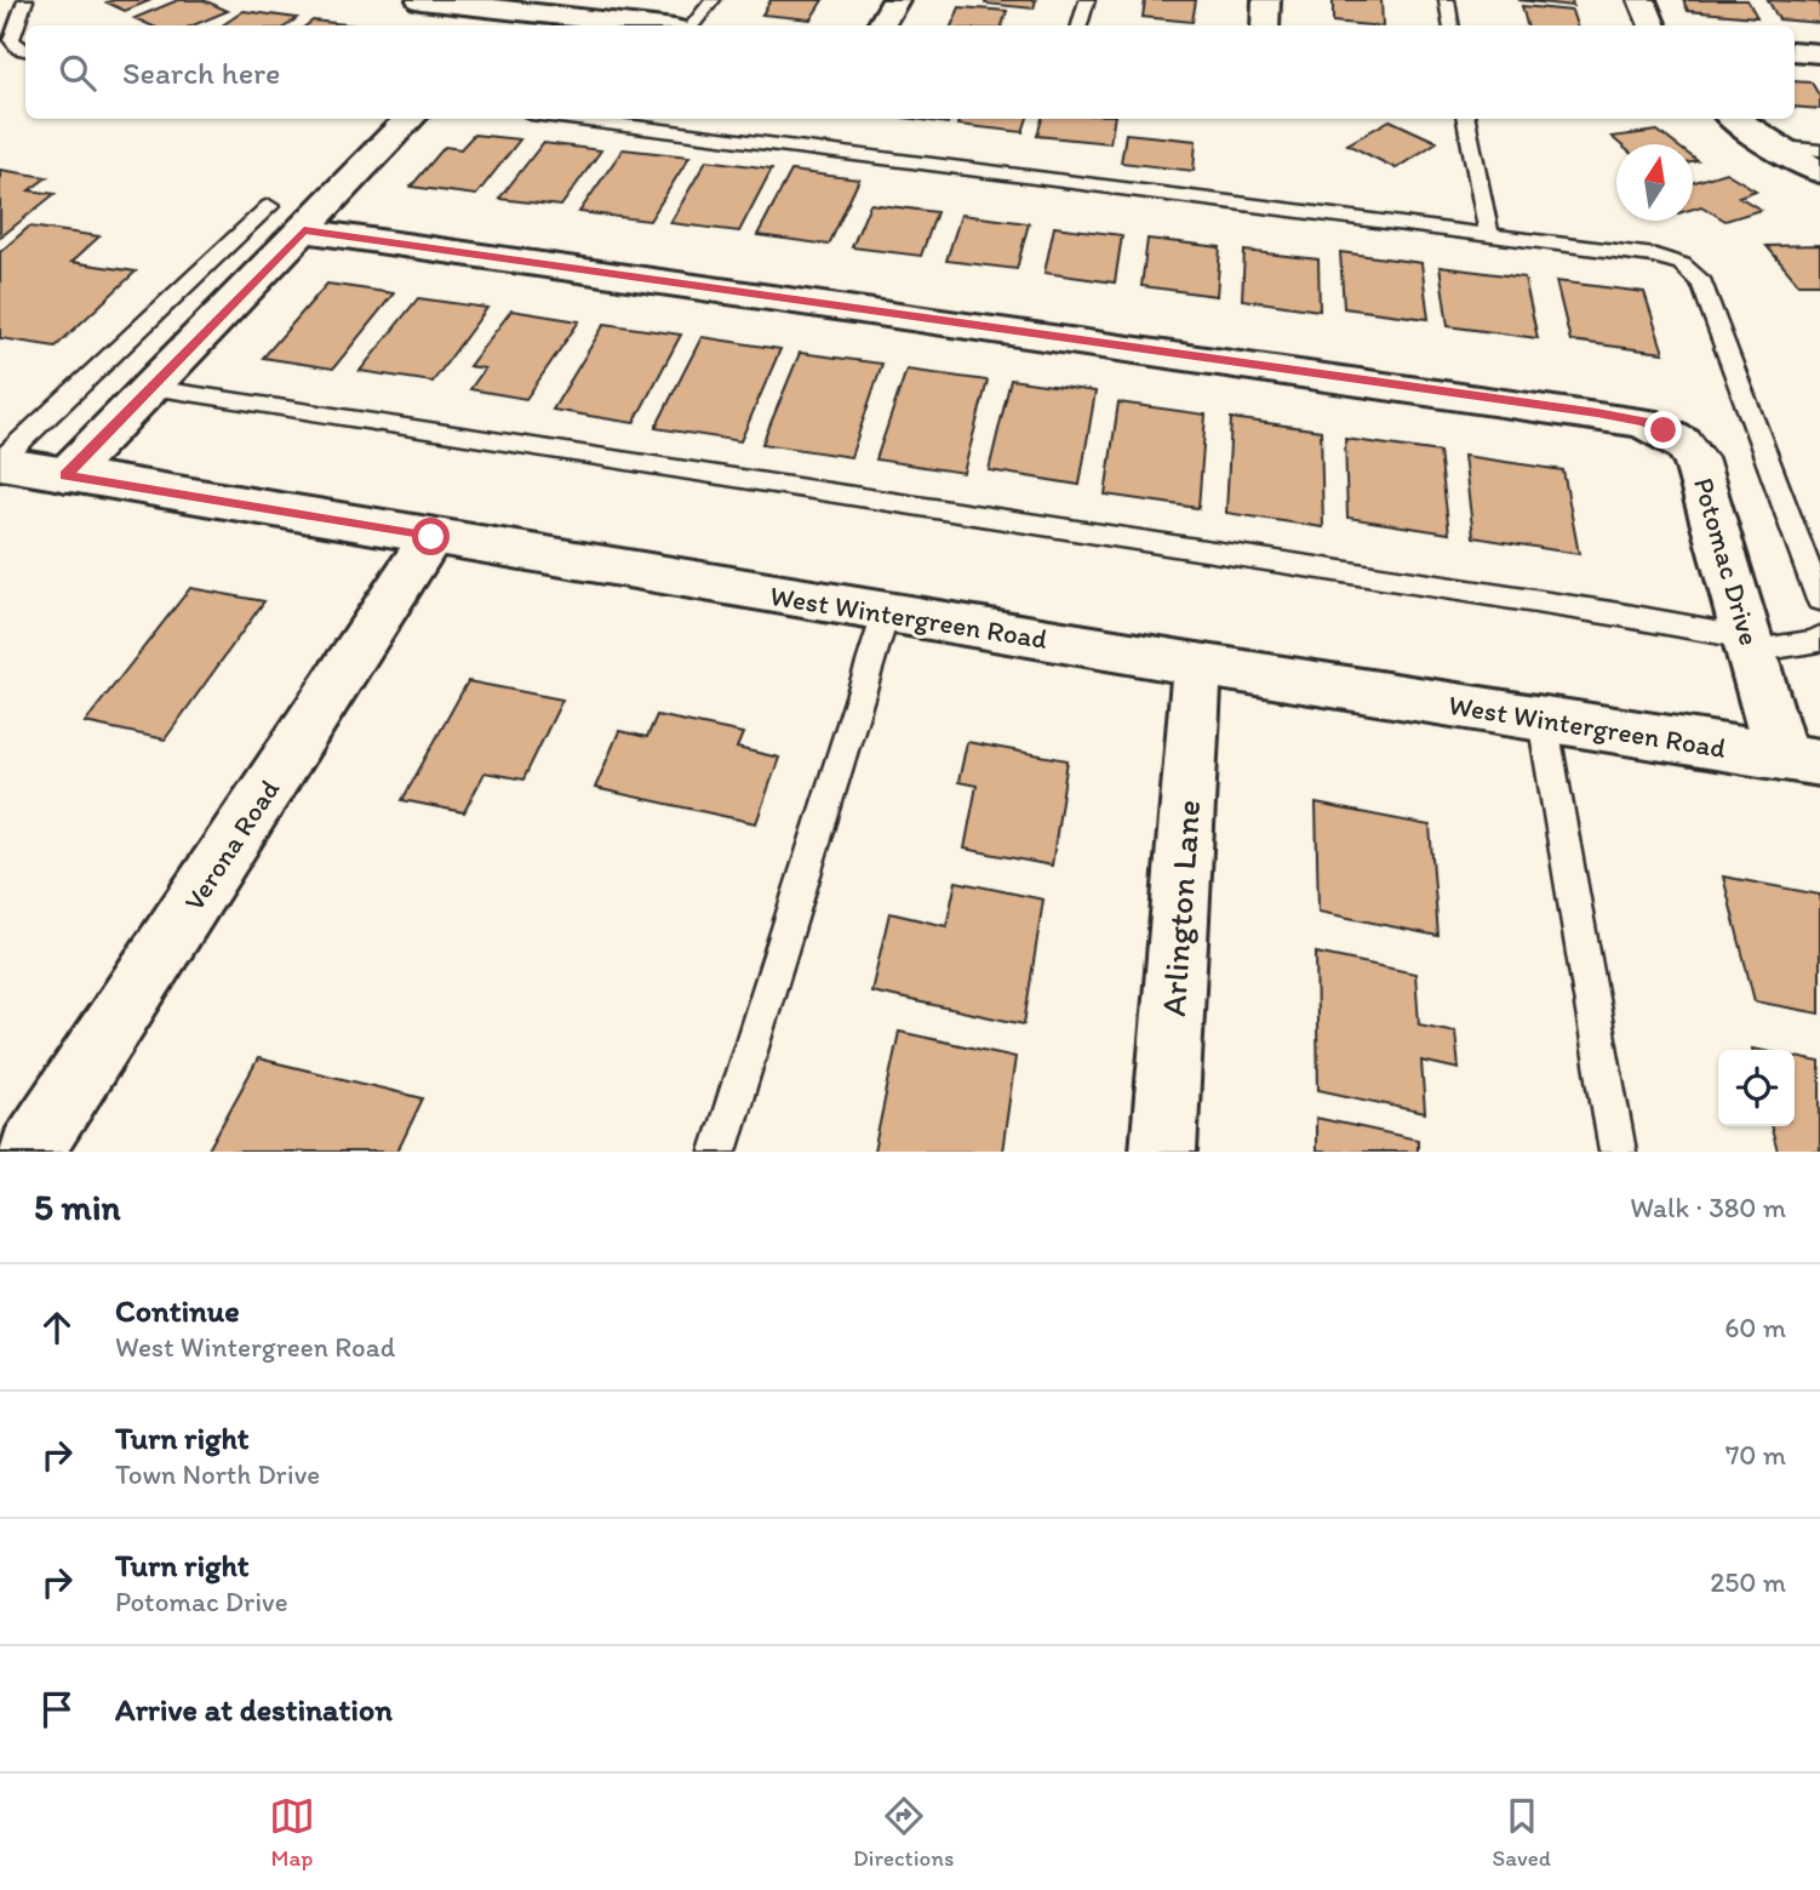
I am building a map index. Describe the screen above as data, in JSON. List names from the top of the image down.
{
  "streets": {
    "street": [
      "Potomac Drive",
      "West Wintergreen Road",
      "Verona Road",
      "Arlington Lane"
    ]
  },
  "crossings": [
    ["Potomac Drive", "West Wintergreen Road"],
    ["West Wintergreen Road", "Verona Road"],
    ["West Wintergreen Road", "Arlington Lane"]
  ],
  "north": "top",
  "page": {
    "search": "Search here",
    "heading": ["5 min", "Walk · 380 m"],
    "list": [
      ["Continue", "West Wintergreen Road", "60 m"],
      ["Turn right", "Town North Drive", "70 m"],
      ["Turn right", "Potomac Drive", "250 m"],
      "Arrive at destination"
    ],
    "nav": ["Map", "Directions", "Saved"]
  }
}
